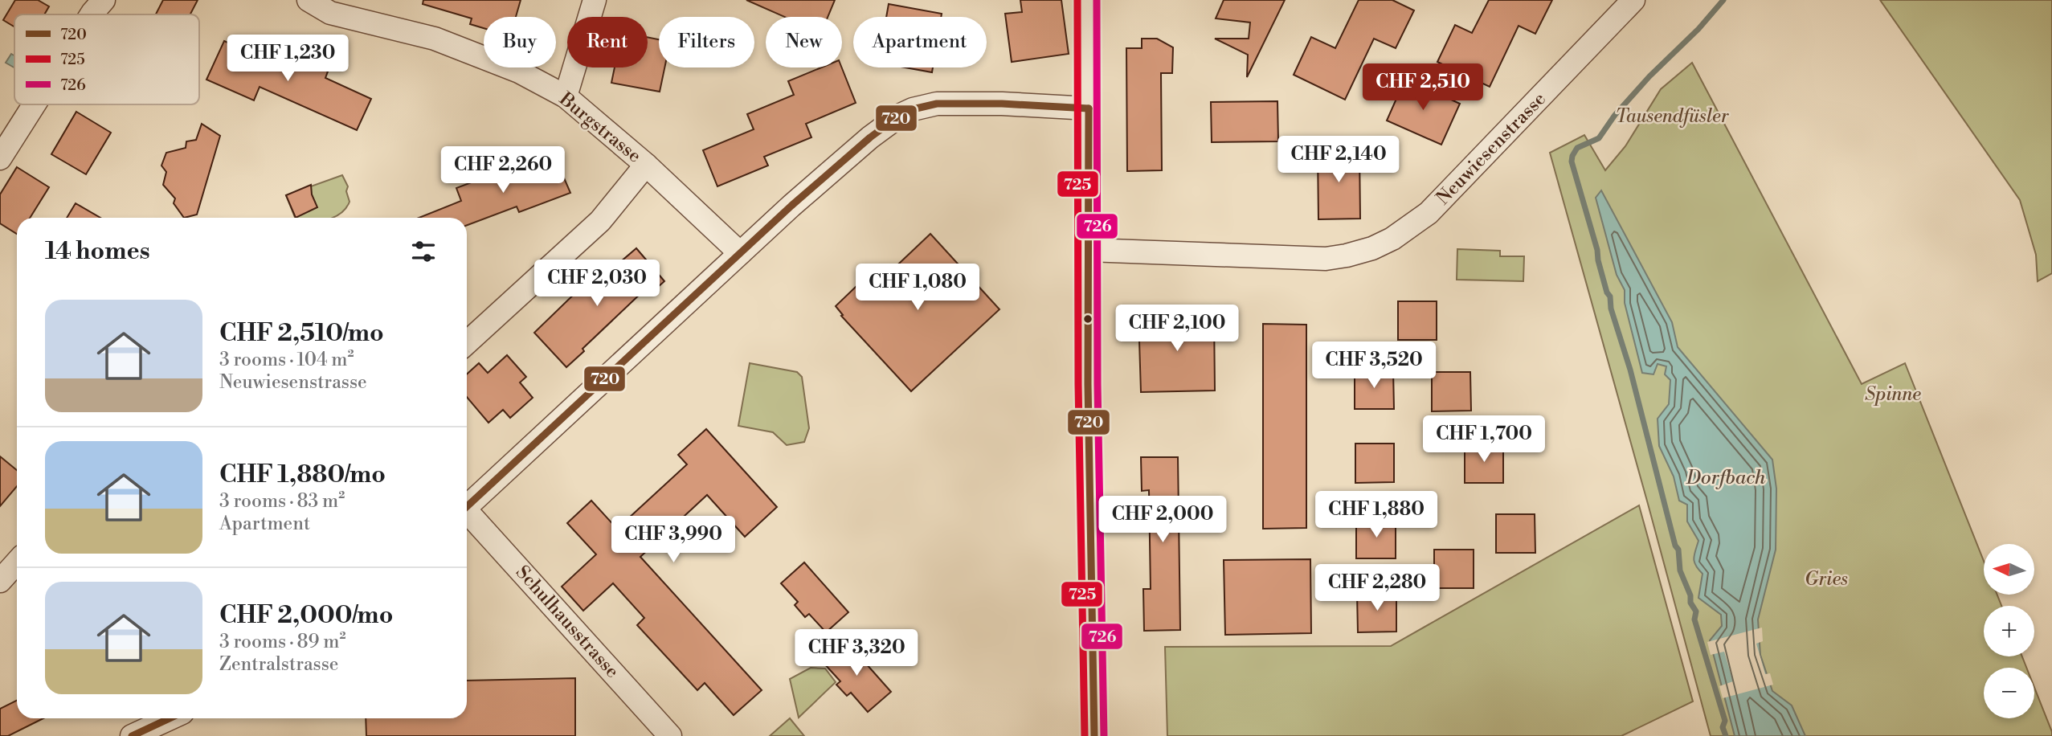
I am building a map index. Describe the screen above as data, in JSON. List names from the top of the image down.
{
  "streets": {
    "street": ["Burgstrasse", "Neuwiesenstrasse", "Schulhausstrasse"]
  },
  "water": ["Dorfbach"],
  "parks": ["Tausendfüsler", "Spinne", "Gries"],
  "lines": ["transit line 725", "transit line 726", "transit line 720"],
  "legend": ["720", "725", "726"],
  "north": "left",
  "page": {
    "chip": [
      "Buy",
      "Rent",
      "Filters",
      "New",
      "Apartment"
    ],
    "price": [
      "CHF 1,230",
      "CHF 2,510",
      "CHF 2,140",
      "CHF 2,260",
      "CHF 2,030",
      "CHF 1,080",
      "CHF 2,100",
      "CHF 3,520",
      "CHF 1,700",
      "CHF 1,880",
      "CHF 2,000",
      "CHF 3,990",
      "CHF 2,280",
      "CHF 3,320"
    ],
    "heading": "14 homes",
    "list": [
      {
        "name": "CHF 2,510/mo",
        "note": "3 rooms · 104 m² · Neuwiesenstrasse"
      },
      {
        "name": "CHF 1,880/mo",
        "note": "3 rooms · 83 m² · Apartment"
      },
      {
        "name": "CHF 2,000/mo",
        "note": "3 rooms · 89 m² · Zentralstrasse"
      }
    ],
    "map_buttons": ["+", "−"]
  }
}
